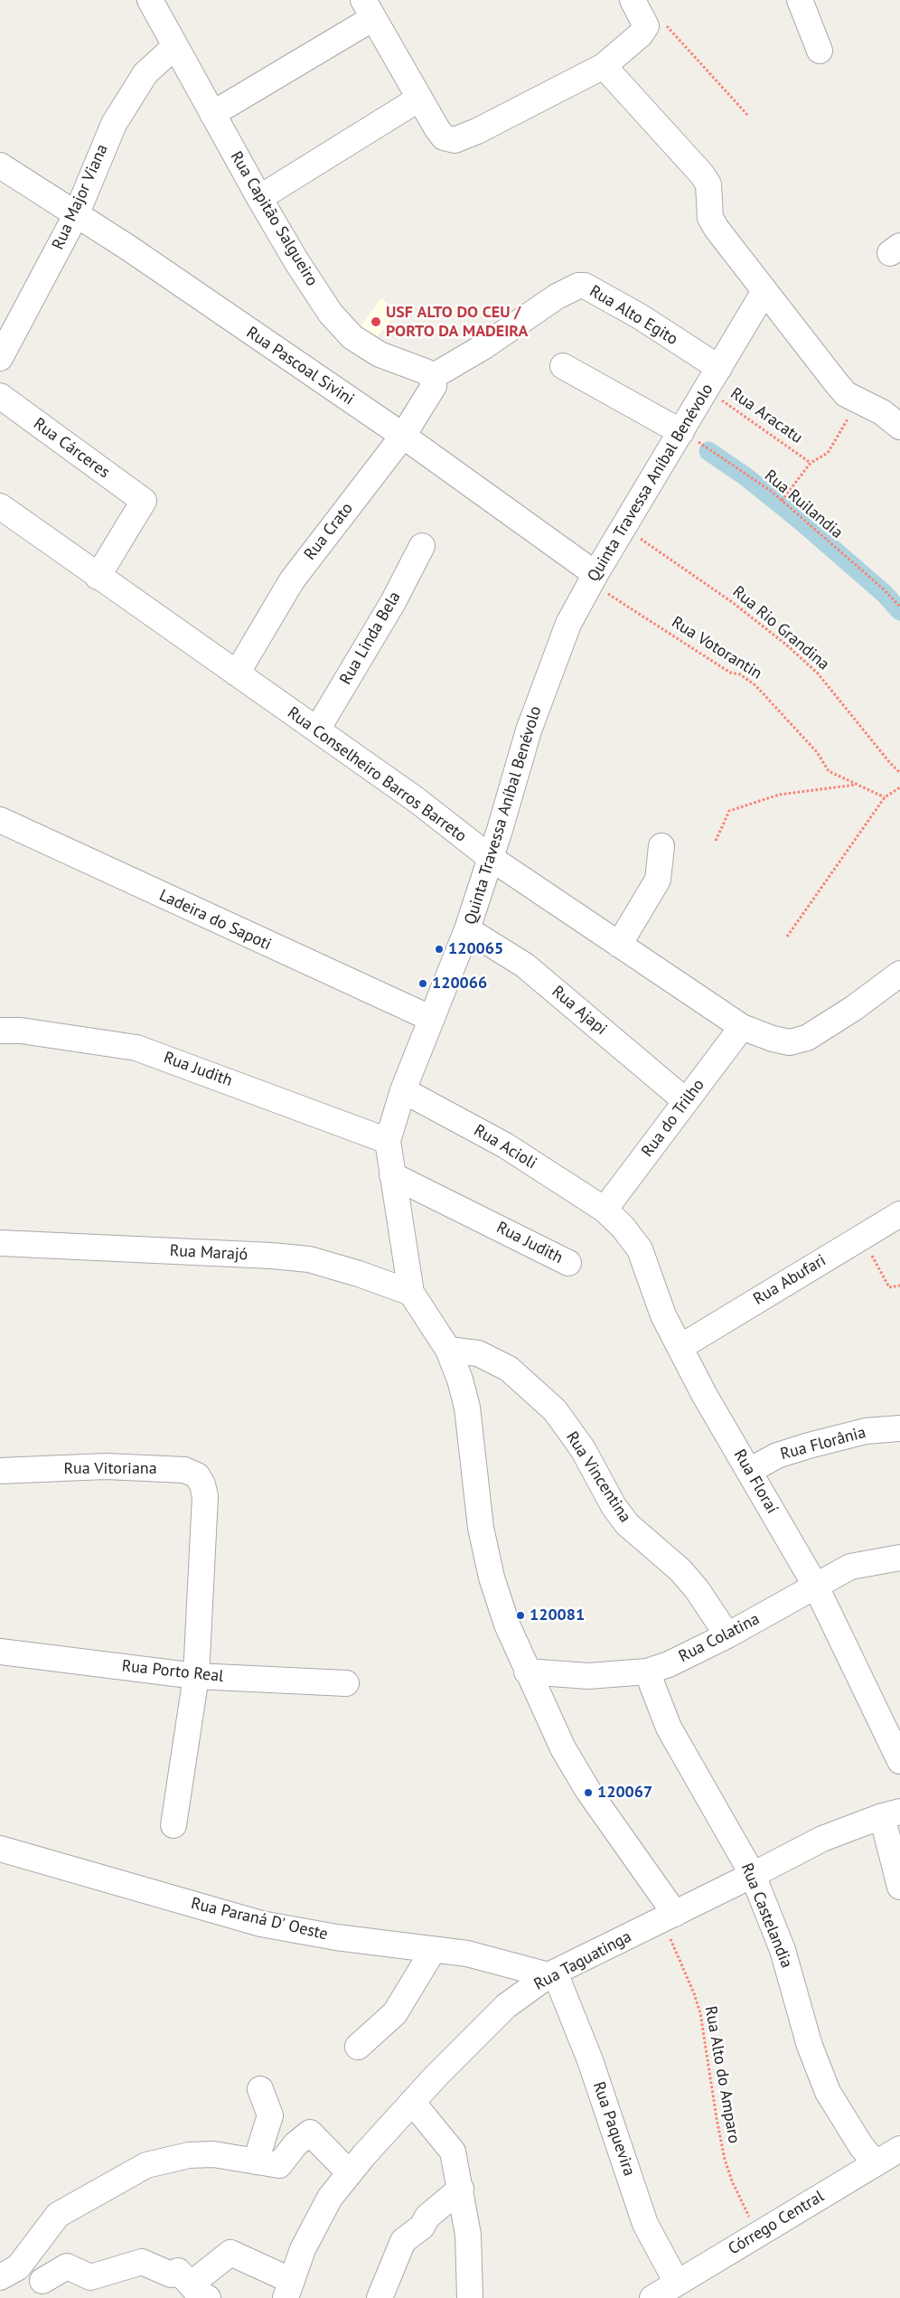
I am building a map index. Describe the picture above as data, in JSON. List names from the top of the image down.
{
  "streets": {
    "street": [
      "Rua Major Viana",
      "Rua Capitão Salgueiro",
      "Rua Alto Egito",
      "Rua Pascoal Sivini",
      "Rua Cárceres",
      "Quinta Travessa Aníbal Benévolo",
      "Rua Crato",
      "Rua Linda Bela",
      "Rua Conselheiro Barros Barreto",
      "Ladeira do Sapoti",
      "Rua Ajapi",
      "Rua Judith",
      "Rua do Trilho",
      "Rua Acioli",
      "Rua Marajó",
      "Rua Abufari",
      "Rua Florânia",
      "Rua Vitoriana",
      "Rua Vincentina",
      "Rua Floraí",
      "Rua Colatina",
      "Rua Porto Real",
      "Rua Castelandia",
      "Rua Paraná D' Oeste",
      "Rua Taguatinga",
      "Rua Paquevira",
      "Córrego Central"
    ],
    "path": [
      "Rua Aracatu",
      "Rua Ruilandia",
      "Rua Rio Grandina",
      "Rua Votorantin",
      "Rua Alto do Amparo"
    ]
  },
  "crossings": [
    ["Rua Major Viana", "Rua Capitão Salgueiro"],
    ["Rua Major Viana", "Rua Pascoal Sivini"],
    ["Rua Capitão Salgueiro", "Rua Alto Egito"],
    ["Rua Capitão Salgueiro", "Rua Crato"],
    ["Rua Alto Egito", "Quinta Travessa Aníbal Benévolo"],
    ["Rua Alto Egito", "Rua Crato"],
    ["Rua Pascoal Sivini", "Quinta Travessa Aníbal Benévolo"],
    ["Rua Pascoal Sivini", "Rua Crato"],
    ["Rua Pascoal Sivini", "Rua Votorantin"],
    ["Rua Aracatu", "Quinta Travessa Aníbal Benévolo"],
    ["Rua Cárceres", "Rua Conselheiro Barros Barreto"],
    ["Quinta Travessa Aníbal Benévolo", "Rua Ruilandia"],
    ["Quinta Travessa Aníbal Benévolo", "Rua Rio Grandina"],
    ["Quinta Travessa Aníbal Benévolo", "Rua Votorantin"],
    ["Quinta Travessa Aníbal Benévolo", "Rua Conselheiro Barros Barreto"],
    ["Quinta Travessa Aníbal Benévolo", "Ladeira do Sapoti"],
    ["Quinta Travessa Aníbal Benévolo", "Rua Ajapi"],
    ["Quinta Travessa Aníbal Benévolo", "Rua Judith"],
    ["Quinta Travessa Aníbal Benévolo", "Rua Acioli"],
    ["Quinta Travessa Aníbal Benévolo", "Rua Marajó"],
    ["Quinta Travessa Aníbal Benévolo", "Rua Vincentina"],
    ["Quinta Travessa Aníbal Benévolo", "Rua Colatina"],
    ["Quinta Travessa Aníbal Benévolo", "Rua Taguatinga"],
    ["Quinta Travessa Aníbal Benévolo", "Rua Alto do Amparo"],
    ["Rua Crato", "Rua Conselheiro Barros Barreto"],
    ["Rua Linda Bela", "Rua Conselheiro Barros Barreto"],
    ["Rua Conselheiro Barros Barreto", "Rua do Trilho"],
    ["Rua Ajapi", "Rua do Trilho"],
    ["Rua do Trilho", "Rua Acioli"],
    ["Rua do Trilho", "Rua Floraí"],
    ["Rua Acioli", "Rua Floraí"],
    ["Rua Abufari", "Rua Floraí"],
    ["Rua Florânia", "Rua Floraí"],
    ["Rua Vitoriana", "Rua Porto Real"],
    ["Rua Vincentina", "Rua Colatina"],
    ["Rua Floraí", "Rua Colatina"],
    ["Rua Colatina", "Rua Castelandia"],
    ["Rua Castelandia", "Rua Taguatinga"],
    ["Rua Castelandia", "Córrego Central"],
    ["Rua Paraná D' Oeste", "Rua Taguatinga"],
    ["Rua Paraná D' Oeste", "Rua Paquevira"],
    ["Rua Taguatinga", "Rua Alto do Amparo"],
    ["Rua Taguatinga", "Rua Paquevira"],
    ["Rua Alto do Amparo", "Córrego Central"],
    ["Rua Paquevira", "Córrego Central"]
  ],
  "places": [
    "USF ALTO DO CEU / PORTO DA MADEIRA",
    "120065",
    "120066",
    "120081",
    "120067"
  ]
}
